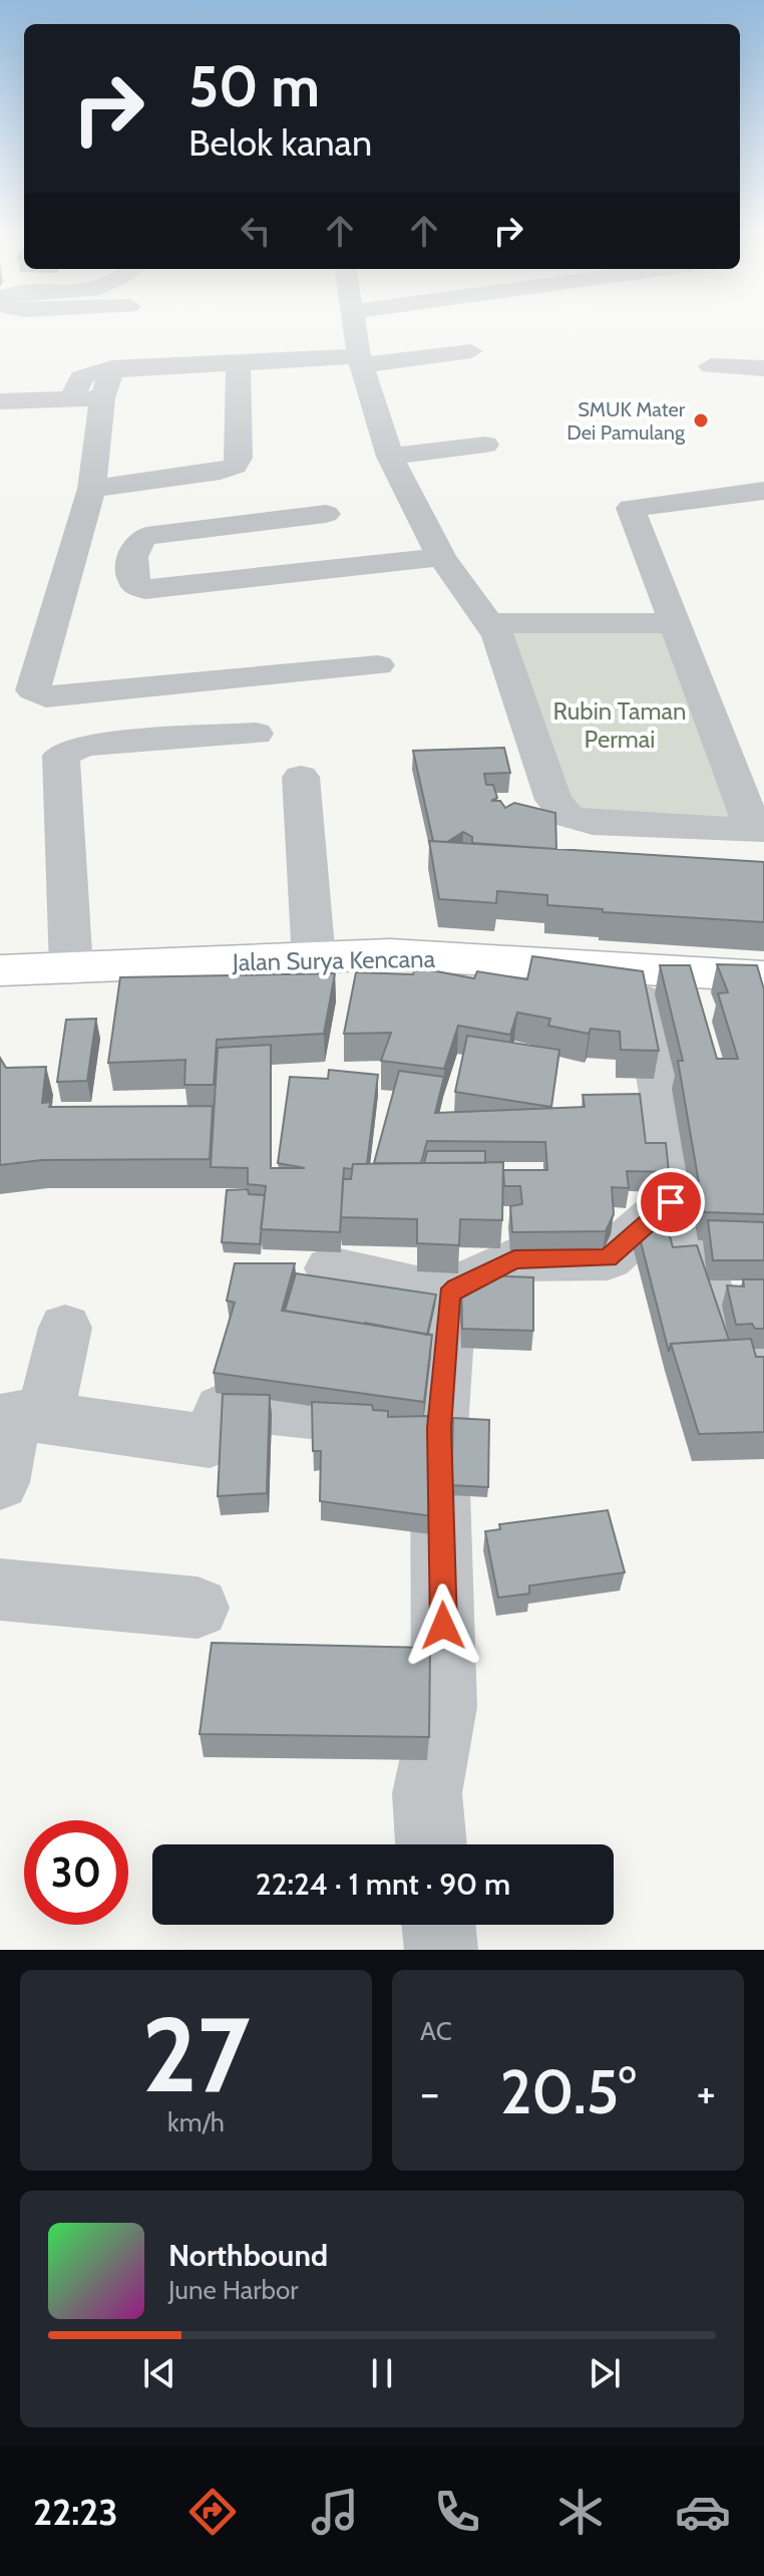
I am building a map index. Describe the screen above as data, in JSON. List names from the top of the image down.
{
  "streets": {
    "main road": ["Jalan Surya Kencana"]
  },
  "parks": ["Rubin Taman Permai"],
  "places": ["SMUK Mater Dei Pamulang"],
  "page": {
    "turn": ["50 m", "Belok kanan"],
    "limit": "30",
    "trip": "22:24 · 1 mnt · 90 m",
    "tile": [
      ["27", "km/h"],
      "AC"
    ],
    "heat": ["−", "20.5°", "+"],
    "song": ["Northbound", "June Harbor"],
    "tabs": "22:23"
  }
}
